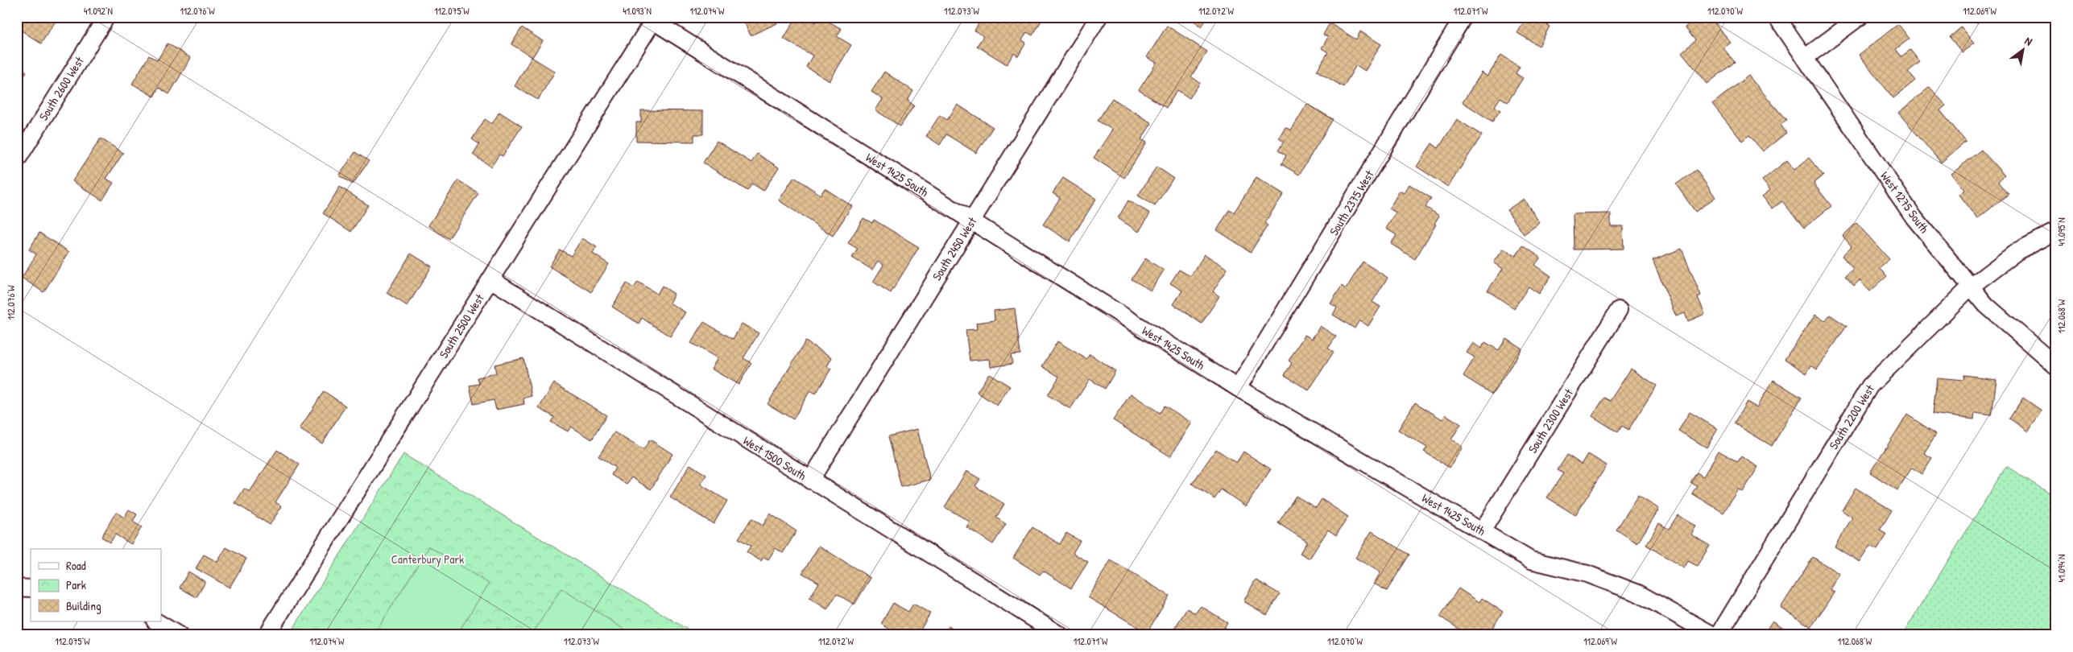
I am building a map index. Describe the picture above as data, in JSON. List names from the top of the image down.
{
  "streets": {
    "street": [
      "South 2600 West",
      "West 1425 South",
      "West 1275 South",
      "South 2375 West",
      "South 2450 West",
      "South 2500 West",
      "South 2200 West",
      "South 2300 West",
      "West 1500 South"
    ]
  },
  "crossings": [
    ["West 1425 South", "South 2375 West"],
    ["West 1425 South", "South 2450 West"],
    ["West 1425 South", "South 2500 West"],
    ["West 1425 South", "South 2300 West"],
    ["West 1275 South", "South 2200 West"],
    ["South 2450 West", "West 1500 South"],
    ["South 2500 West", "West 1500 South"]
  ],
  "parks": ["Canterbury Park"],
  "legend": ["Road", "Park", "Building"],
  "north": "top right",
  "coordinates": [
    "41.092°N",
    "112.076°W",
    "112.075°W",
    "41.093°N",
    "112.074°W",
    "112.073°W",
    "112.072°W",
    "112.071°W",
    "112.070°W",
    "112.069°W",
    "41.095°N",
    "112.068°W",
    "41.094°N"
  ]
}
